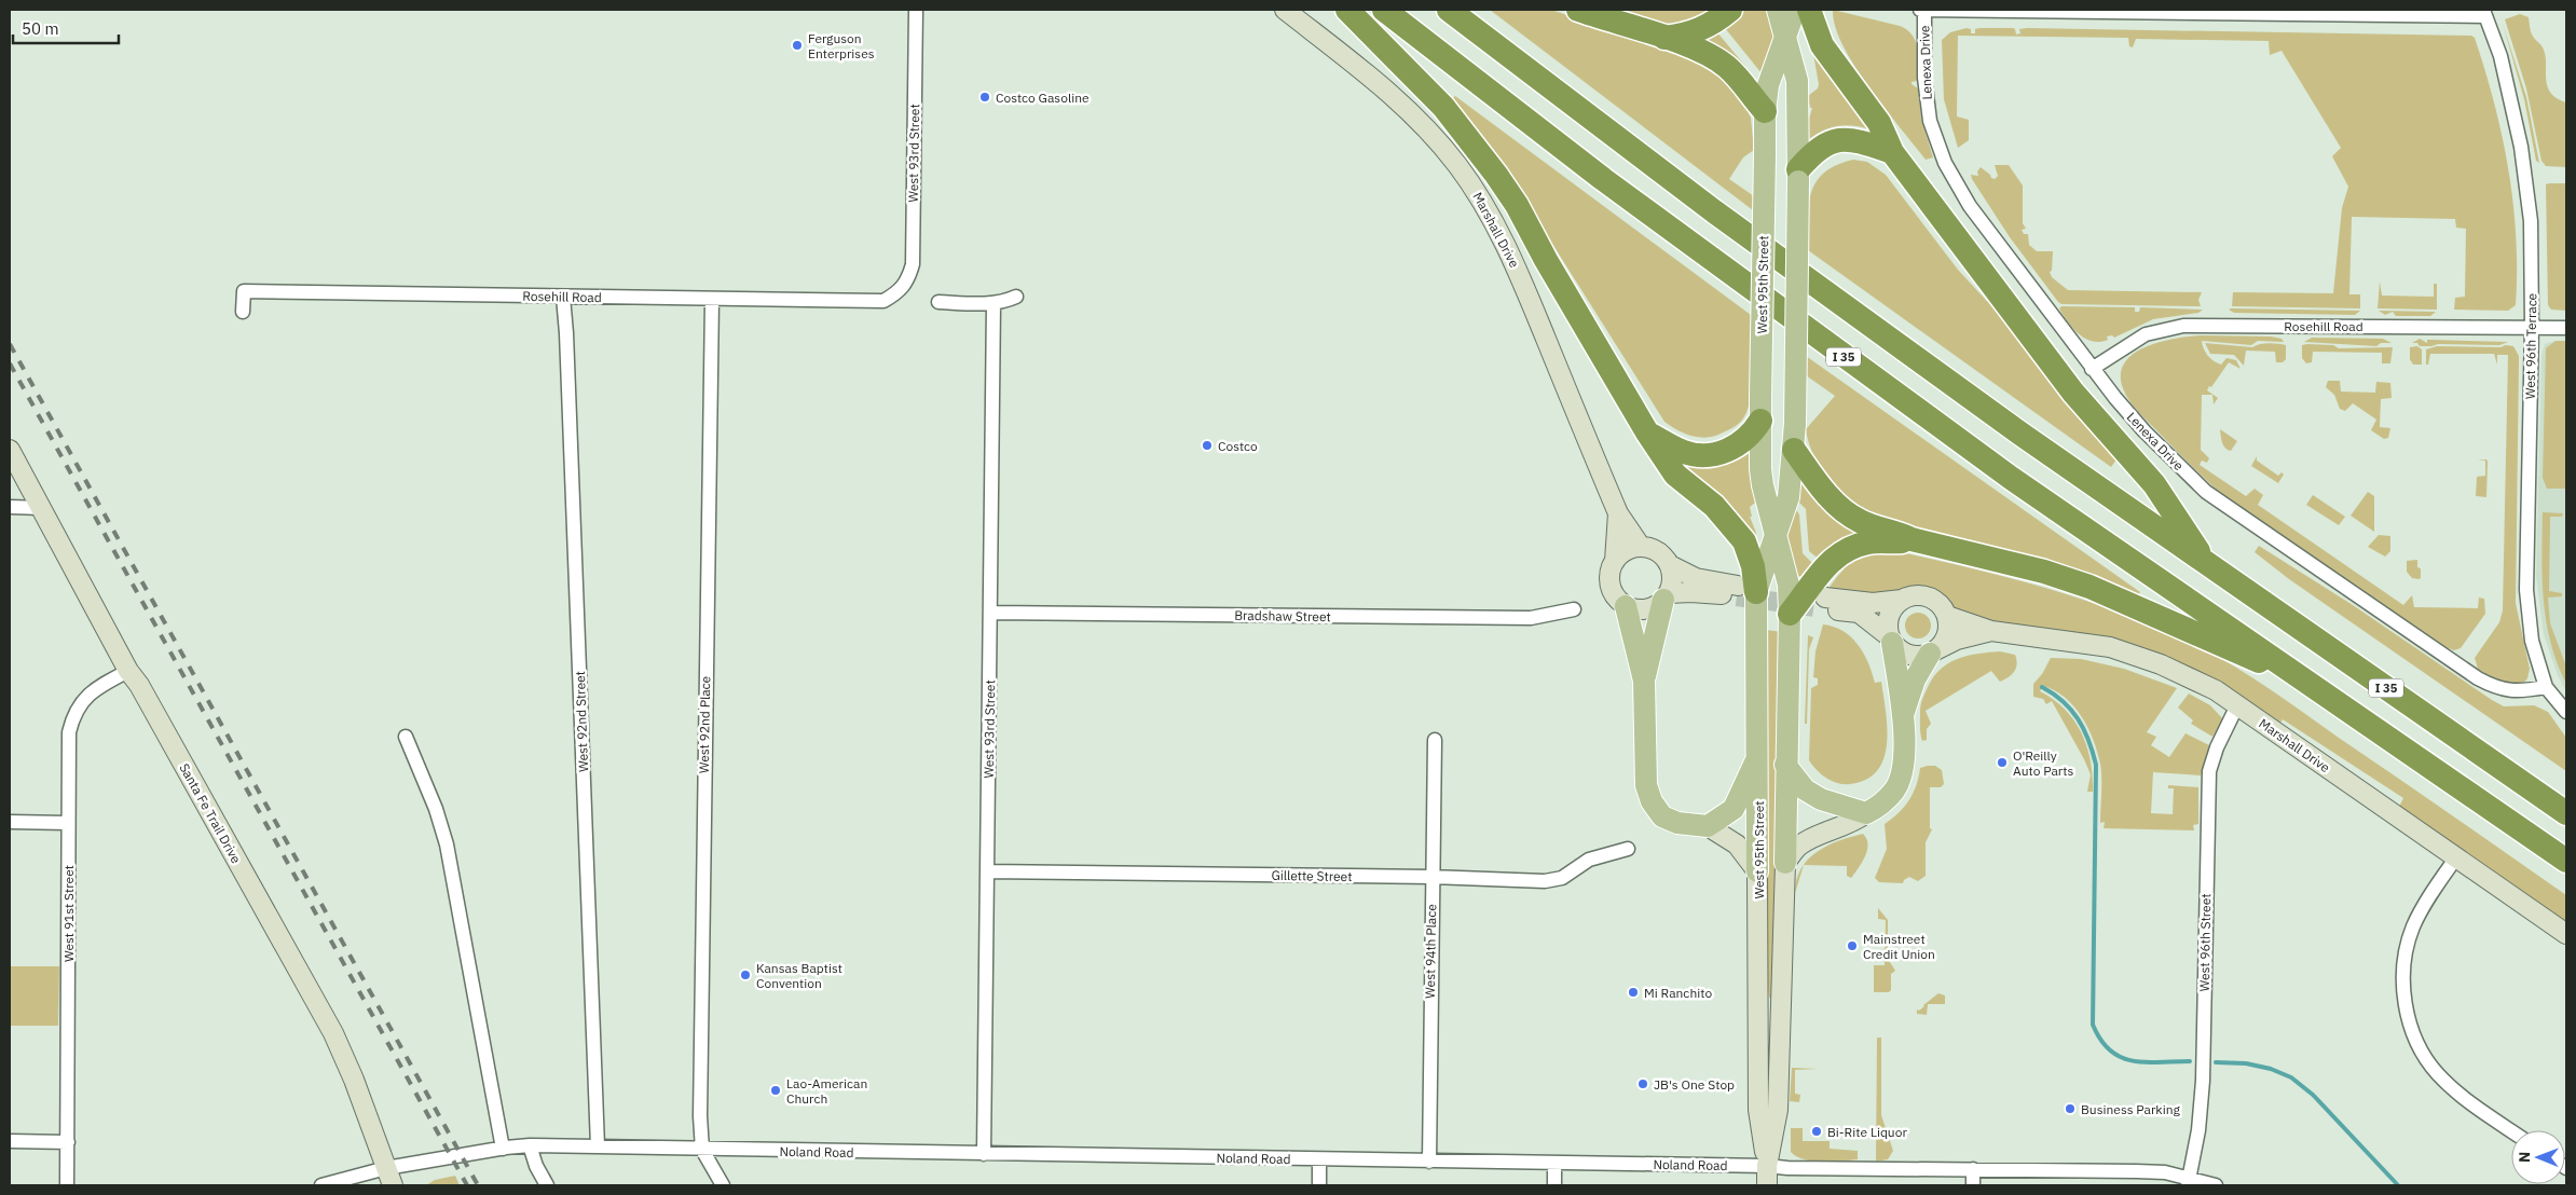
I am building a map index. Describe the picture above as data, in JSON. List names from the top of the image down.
{
  "streets": {
    "highway": ["I 35"],
    "main road": ["West 95th Street"],
    "street": [
      "Lenexa Drive",
      "West 93rd Street",
      "Marshall Drive",
      "Rosehill Road",
      "West 96th Terrace",
      "Bradshaw Street",
      "West 92nd Street",
      "West 92nd Place",
      "Santa Fe Trail Drive",
      "Gillette Street",
      "West 91st Street",
      "West 96th Street",
      "West 94th Place",
      "Noland Road"
    ]
  },
  "crossings": [
    ["Lenexa Drive", "Rosehill Road"],
    ["Lenexa Drive", "West 96th Terrace"],
    ["West 93rd Street", "Rosehill Road"],
    ["West 93rd Street", "Bradshaw Street"],
    ["West 93rd Street", "Gillette Street"],
    ["West 93rd Street", "Noland Road"],
    ["Marshall Drive", "West 96th Street"],
    ["West 95th Street", "Noland Road"],
    ["Rosehill Road", "West 96th Terrace"],
    ["Rosehill Road", "West 92nd Street"],
    ["Rosehill Road", "West 92nd Place"],
    ["West 92nd Street", "Noland Road"],
    ["West 92nd Place", "Noland Road"],
    ["Santa Fe Trail Drive", "West 91st Street"],
    ["Santa Fe Trail Drive", "Noland Road"],
    ["Gillette Street", "West 94th Place"],
    ["West 96th Street", "Noland Road"],
    ["West 94th Place", "Noland Road"]
  ],
  "places": [
    "Ferguson Enterprises",
    "Costco Gasoline",
    "Costco",
    "O'Reilly Auto Parts",
    "Mainstreet Credit Union",
    "Kansas Baptist Convention",
    "Mi Ranchito",
    "JB's One Stop",
    "Lao-American Church",
    "Business Parking",
    "Bi-Rite Liquor"
  ],
  "scale_bar": "50 m",
  "north": "left"
}
